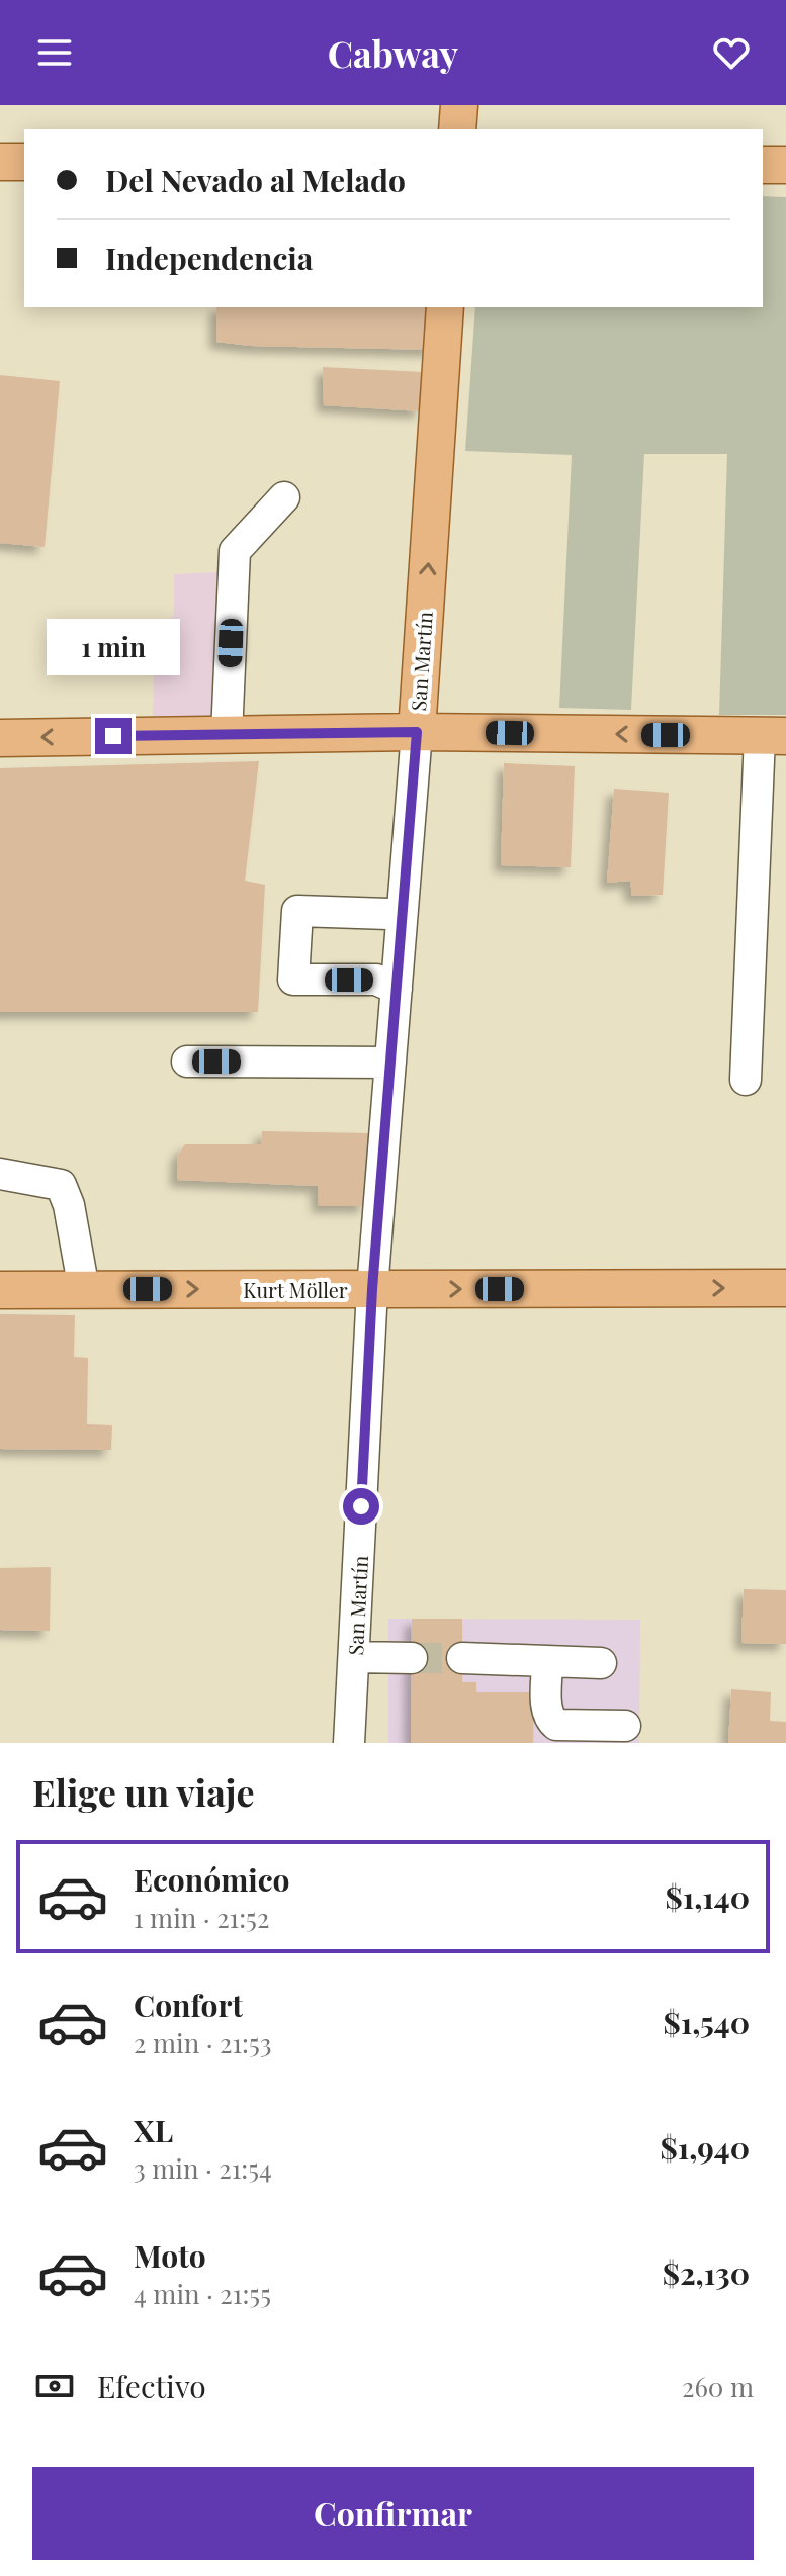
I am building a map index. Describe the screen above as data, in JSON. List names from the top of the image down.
{
  "streets": {
    "main road": ["San Martín", "Kurt Möller"]
  },
  "crossings": [
    ["San Martín", "Kurt Möller"]
  ],
  "one_way": ["Kurt Möller"],
  "page": {
    "header": "Cabway",
    "banner": ["Del Nevado al Melado", "Independencia"],
    "bubble": "1 min",
    "heading": "Elige un viaje",
    "list": [
      {
        "name": "Económico",
        "note": "1 min · 21:52",
        "value": "$1,140"
      },
      {
        "name": "Confort",
        "note": "2 min · 21:53",
        "value": "$1,540"
      },
      {
        "name": "XL",
        "note": "3 min · 21:54",
        "value": "$1,940"
      },
      {
        "name": "Moto",
        "note": "4 min · 21:55",
        "value": "$2,130"
      }
    ],
    "pay": ["Efectivo", "260 m"],
    "buttons": "Confirmar"
  }
}
